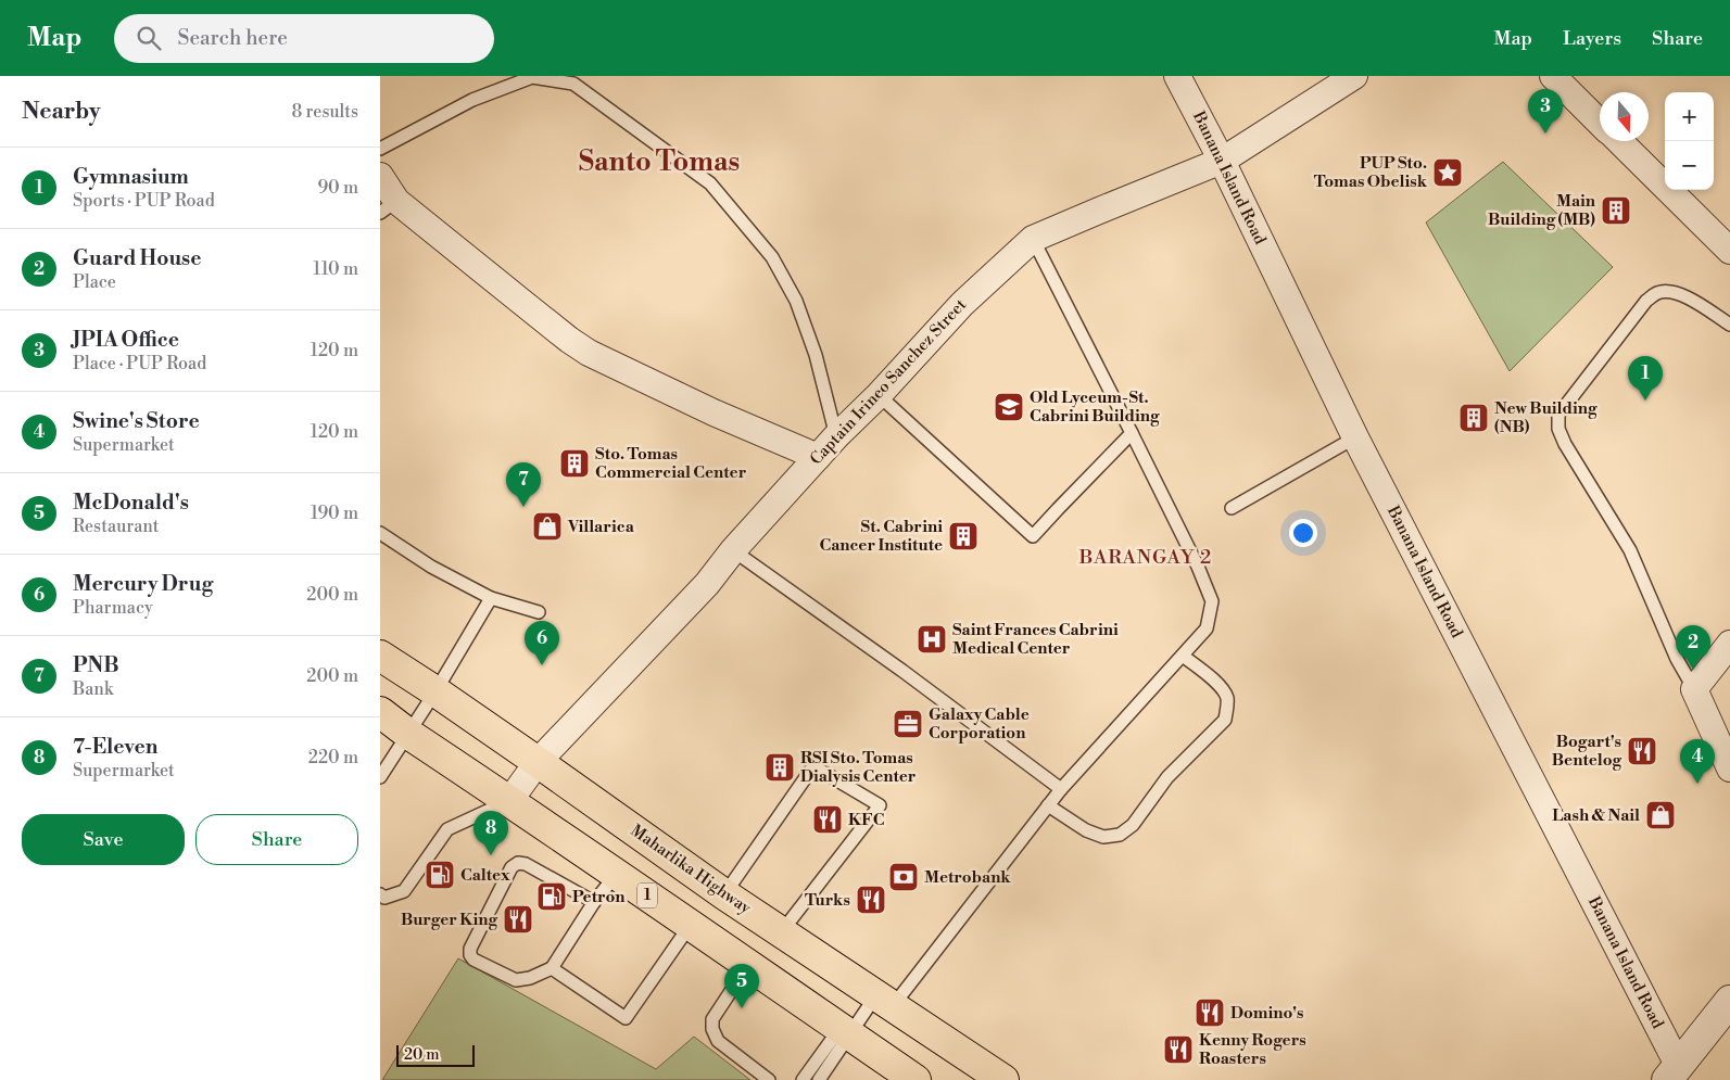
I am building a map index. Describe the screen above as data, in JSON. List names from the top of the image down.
{
  "streets": {
    "highway": ["Maharlika Highway", "1"],
    "street": ["Banana Island Road", "Captain Irineo Sanchez Street"]
  },
  "crossings": [
    ["Banana Island Road", "Captain Irineo Sanchez Street"],
    ["Captain Irineo Sanchez Street", "Maharlika Highway"],
    ["Captain Irineo Sanchez Street", "1"]
  ],
  "districts": ["Santo Tomas", "BARANGAY 2"],
  "places": {
    "place": ["PUP Sto. Tomas Obelisk"],
    "building": [
      "Main Building (MB)",
      "New Building (NB)",
      "Sto. Tomas Commercial Center",
      "St. Cabrini Cancer Institute",
      "RSI Sto. Tomas Dialysis Center"
    ],
    "school or university": ["Old Lyceum-St. Cabrini Building"],
    "shop": ["Villarica", "Lash & Nail"],
    "hospital": ["Saint Frances Cabrini Medical Center"],
    "office": ["Galaxy Cable Corporation"],
    "restaurant": [
      "Bogart's Bentelog",
      "KFC",
      "Turks",
      "Burger King",
      "Domino's",
      "Kenny Rogers Roasters"
    ],
    "fuel station": ["Caltex", "Petron"],
    "bank": ["Metrobank"]
  },
  "scale_bar": "20 m",
  "north": "bottom",
  "page": {
    "header": "Map",
    "search": "Search here",
    "nav": ["Map", "Layers", "Share"],
    "heading": ["Nearby", "8 results"],
    "pins": [
      "3",
      "1",
      "7",
      "6",
      "2",
      "4",
      "8",
      "5"
    ],
    "map_buttons": ["+", "−"],
    "list": [
      {
        "mark": "1",
        "name": "Gymnasium",
        "note": "Sports · PUP Road",
        "value": "90 m"
      },
      {
        "mark": "2",
        "name": "Guard House",
        "note": "Place",
        "value": "110 m"
      },
      {
        "mark": "3",
        "name": "JPIA Office",
        "note": "Place · PUP Road",
        "value": "120 m"
      },
      {
        "mark": "4",
        "name": "Swine's Store",
        "note": "Supermarket",
        "value": "120 m"
      },
      {
        "mark": "5",
        "name": "McDonald's",
        "note": "Restaurant",
        "value": "190 m"
      },
      {
        "mark": "6",
        "name": "Mercury Drug",
        "note": "Pharmacy",
        "value": "200 m"
      },
      {
        "mark": "7",
        "name": "PNB",
        "note": "Bank",
        "value": "200 m"
      },
      {
        "mark": "8",
        "name": "7-Eleven",
        "note": "Supermarket",
        "value": "220 m"
      }
    ],
    "buttons": ["Save", "Share"],
    "scale": "20 m"
  }
}
